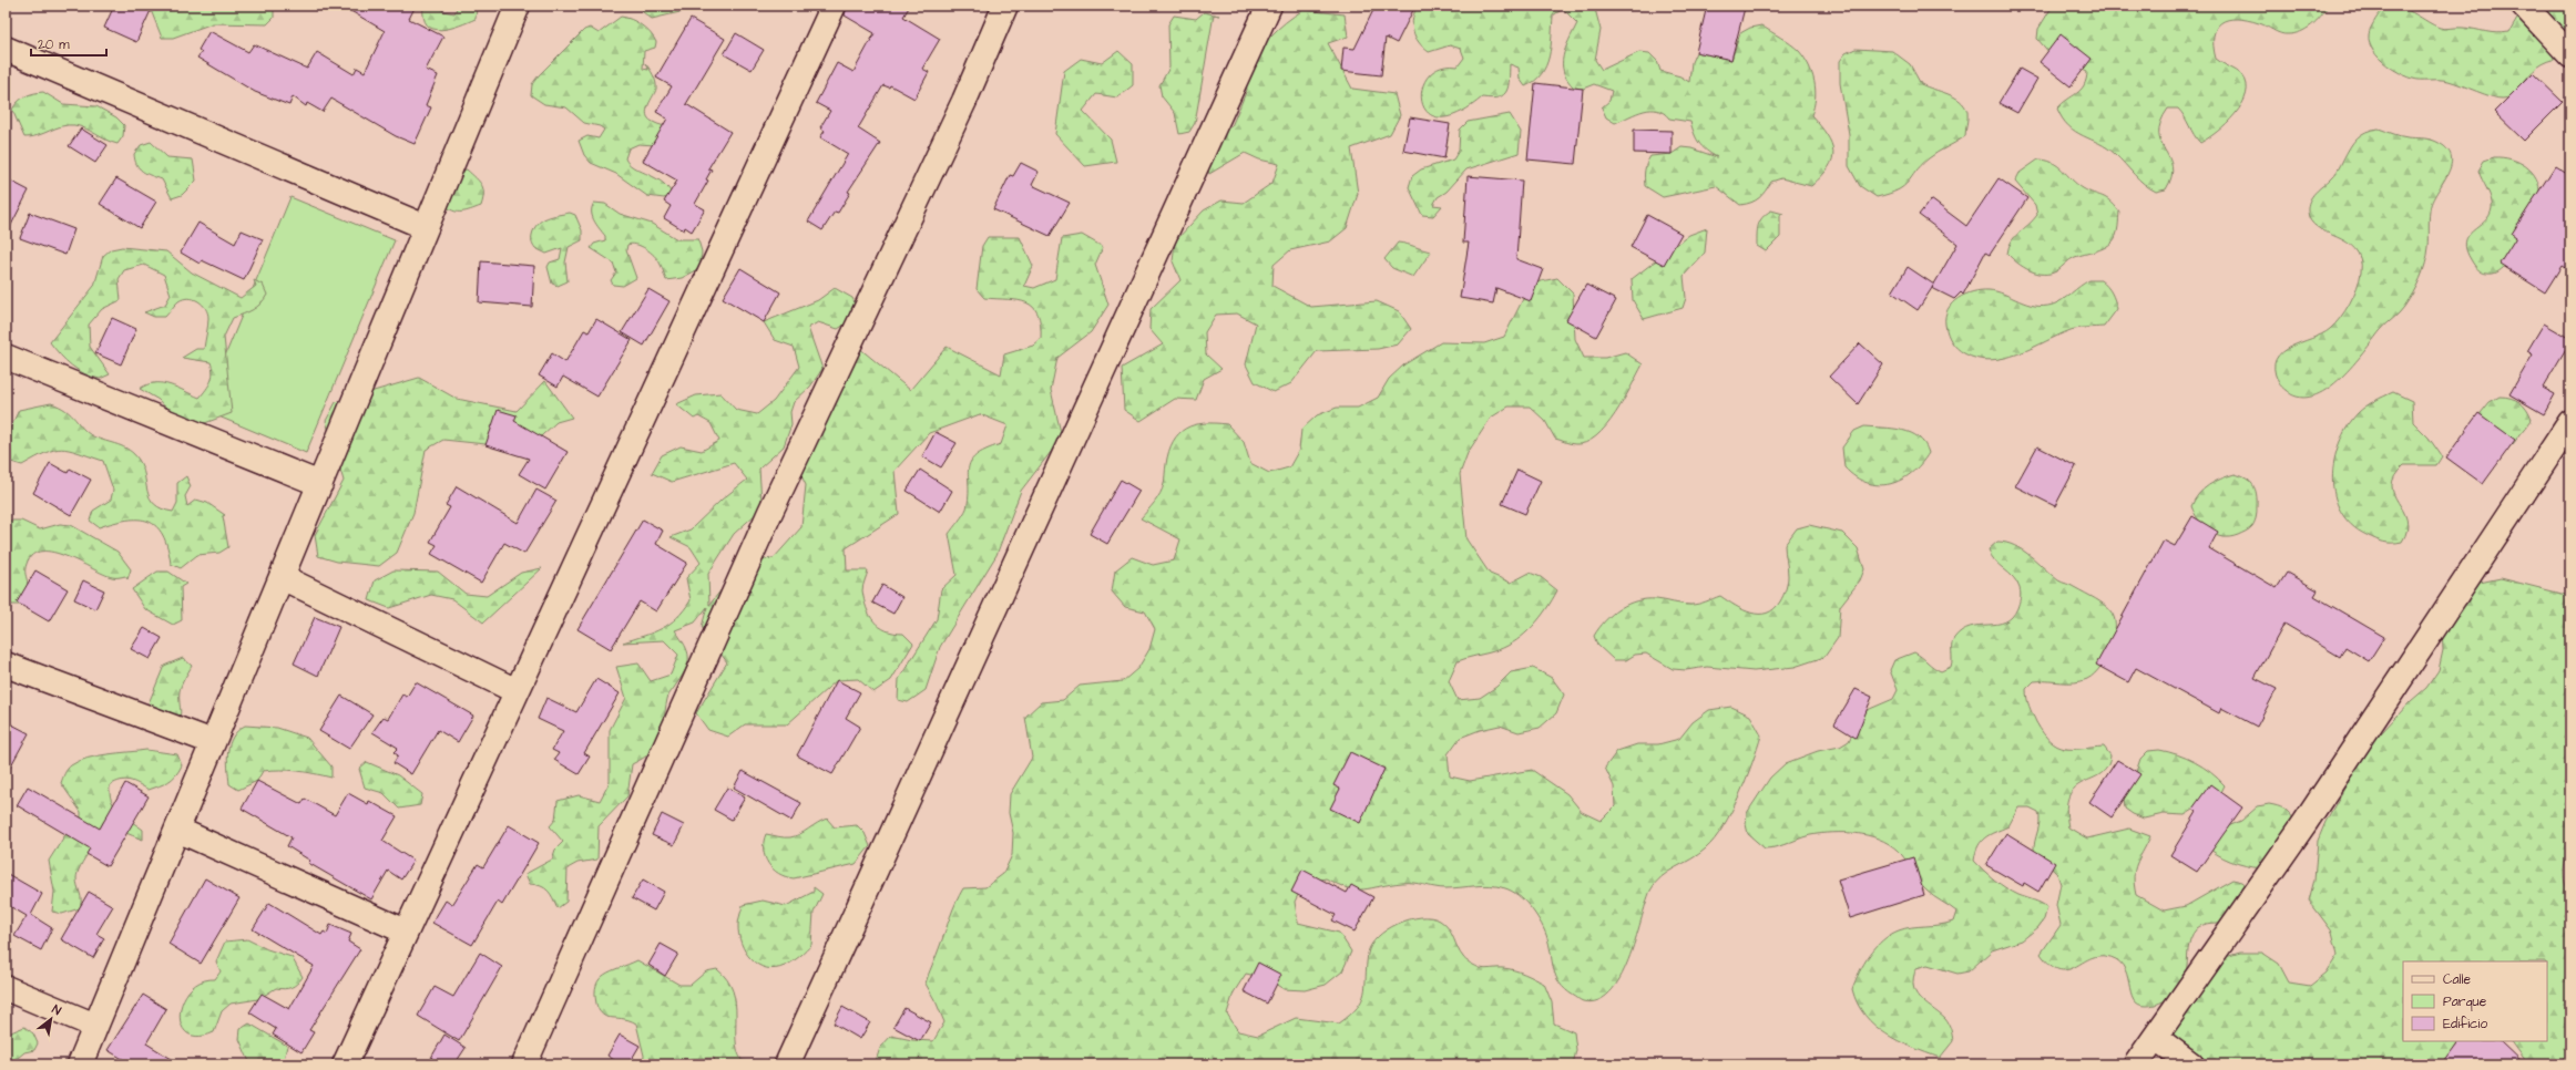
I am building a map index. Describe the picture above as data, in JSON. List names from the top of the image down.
{
  "legend": ["Calle", "Parque", "Edificio"],
  "scale_bar": "20 m",
  "north": "top right"
}
